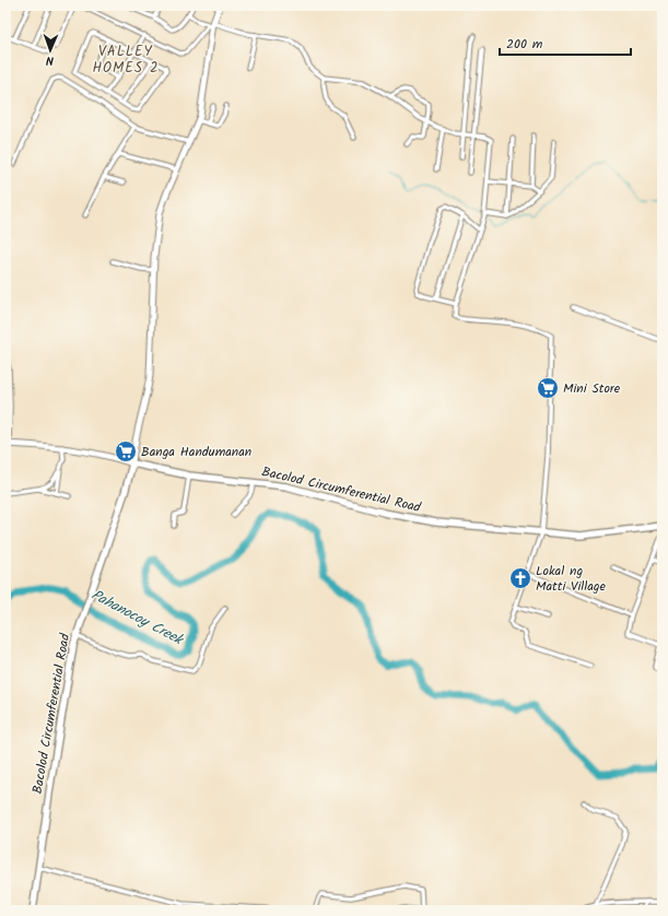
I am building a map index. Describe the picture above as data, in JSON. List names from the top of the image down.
{
  "streets": {
    "main road": ["Bacolod Circumferential Road"]
  },
  "districts": ["VALLEY HOMES 2"],
  "water": ["Pahanocoy Creek"],
  "places": {
    "supermarket": ["Mini Store", "Banga Handumanan"],
    "church": ["Lokal ng Matti Village"]
  },
  "scale_bar": "200 m",
  "north": "bottom"
}
